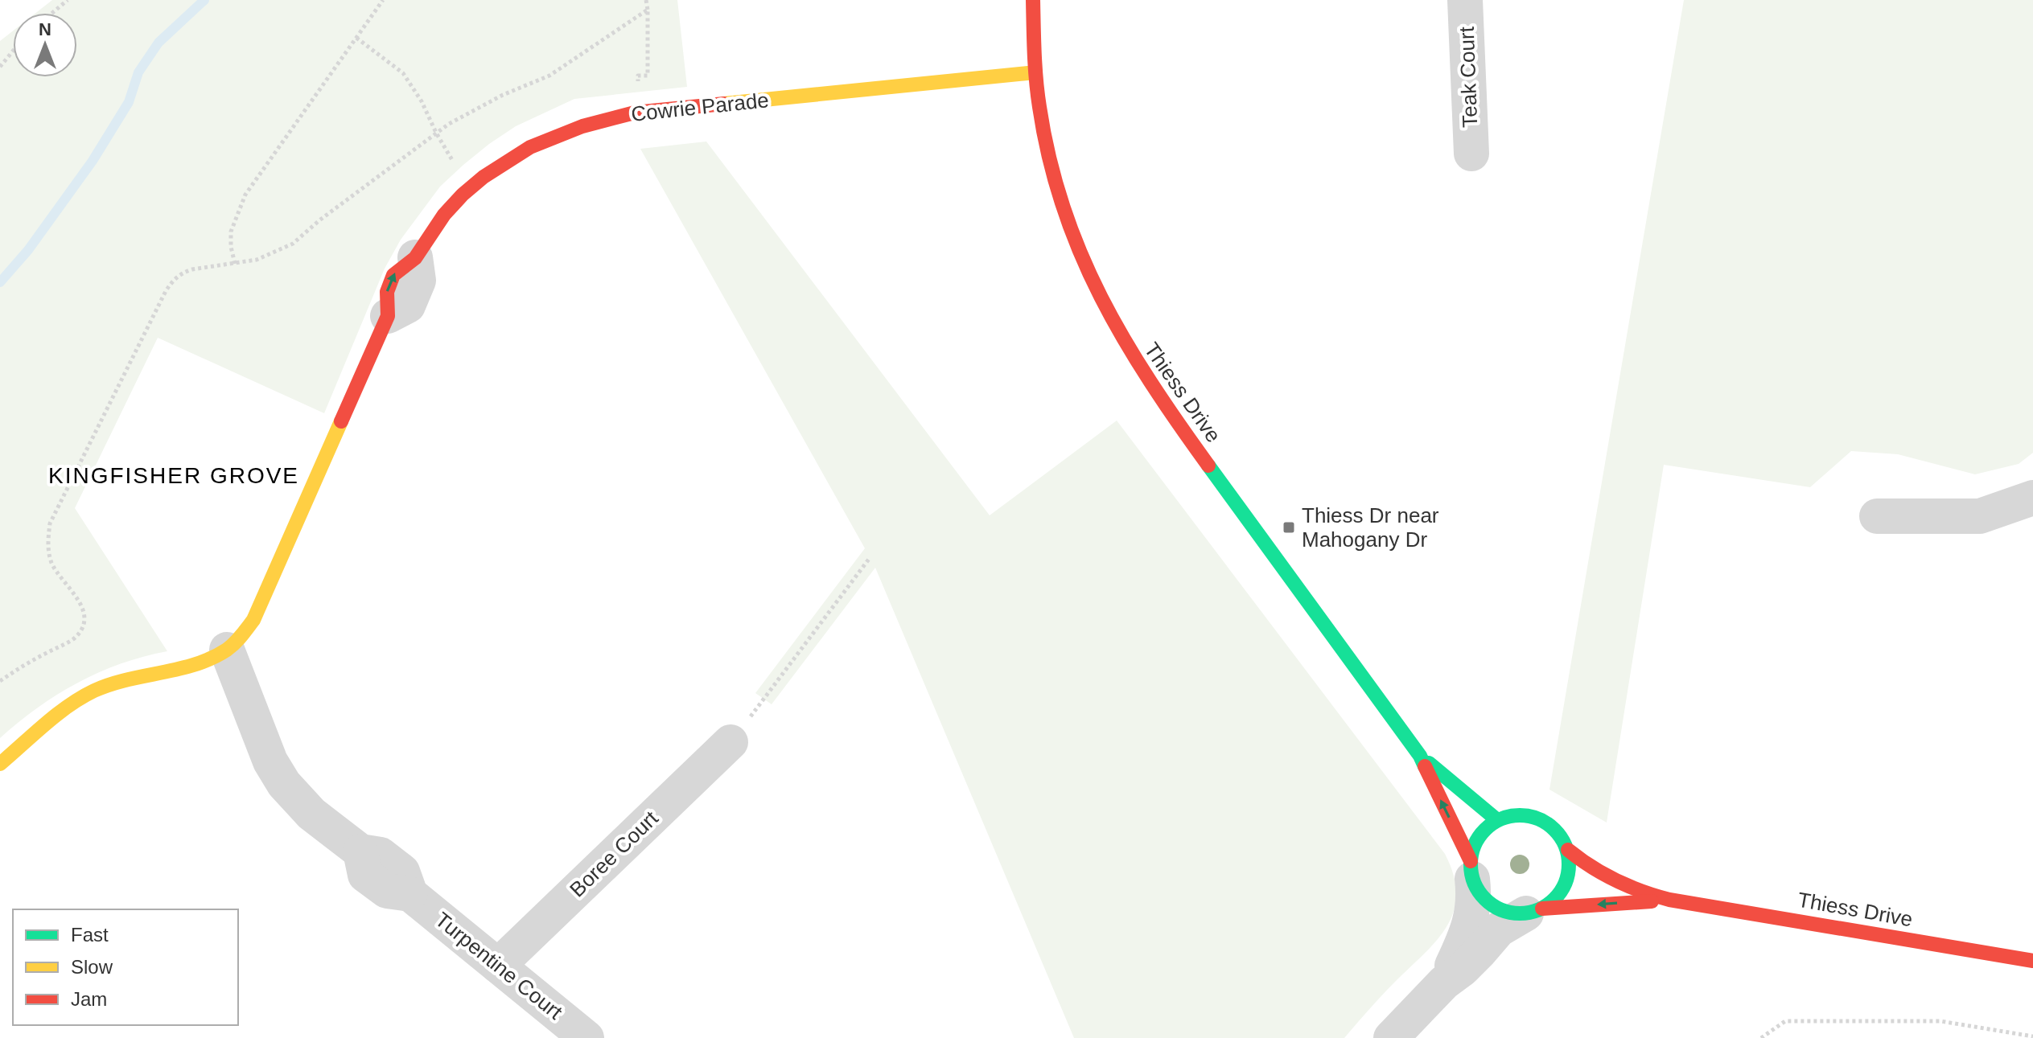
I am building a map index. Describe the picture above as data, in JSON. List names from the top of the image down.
{
  "streets": {
    "street": [
      "Teak Court",
      "Cowrie Parade",
      "Thiess Drive",
      "Boree Court",
      "Turpentine Court"
    ]
  },
  "crossings": [
    ["Cowrie Parade", "Thiess Drive"],
    ["Cowrie Parade", "Turpentine Court"],
    ["Boree Court", "Turpentine Court"]
  ],
  "districts": ["KINGFISHER GROVE"],
  "places": {
    "transit": ["Thiess Dr near Mahogany Dr"]
  },
  "legend": ["Fast", "Slow", "Jam"],
  "north": "top"
}
